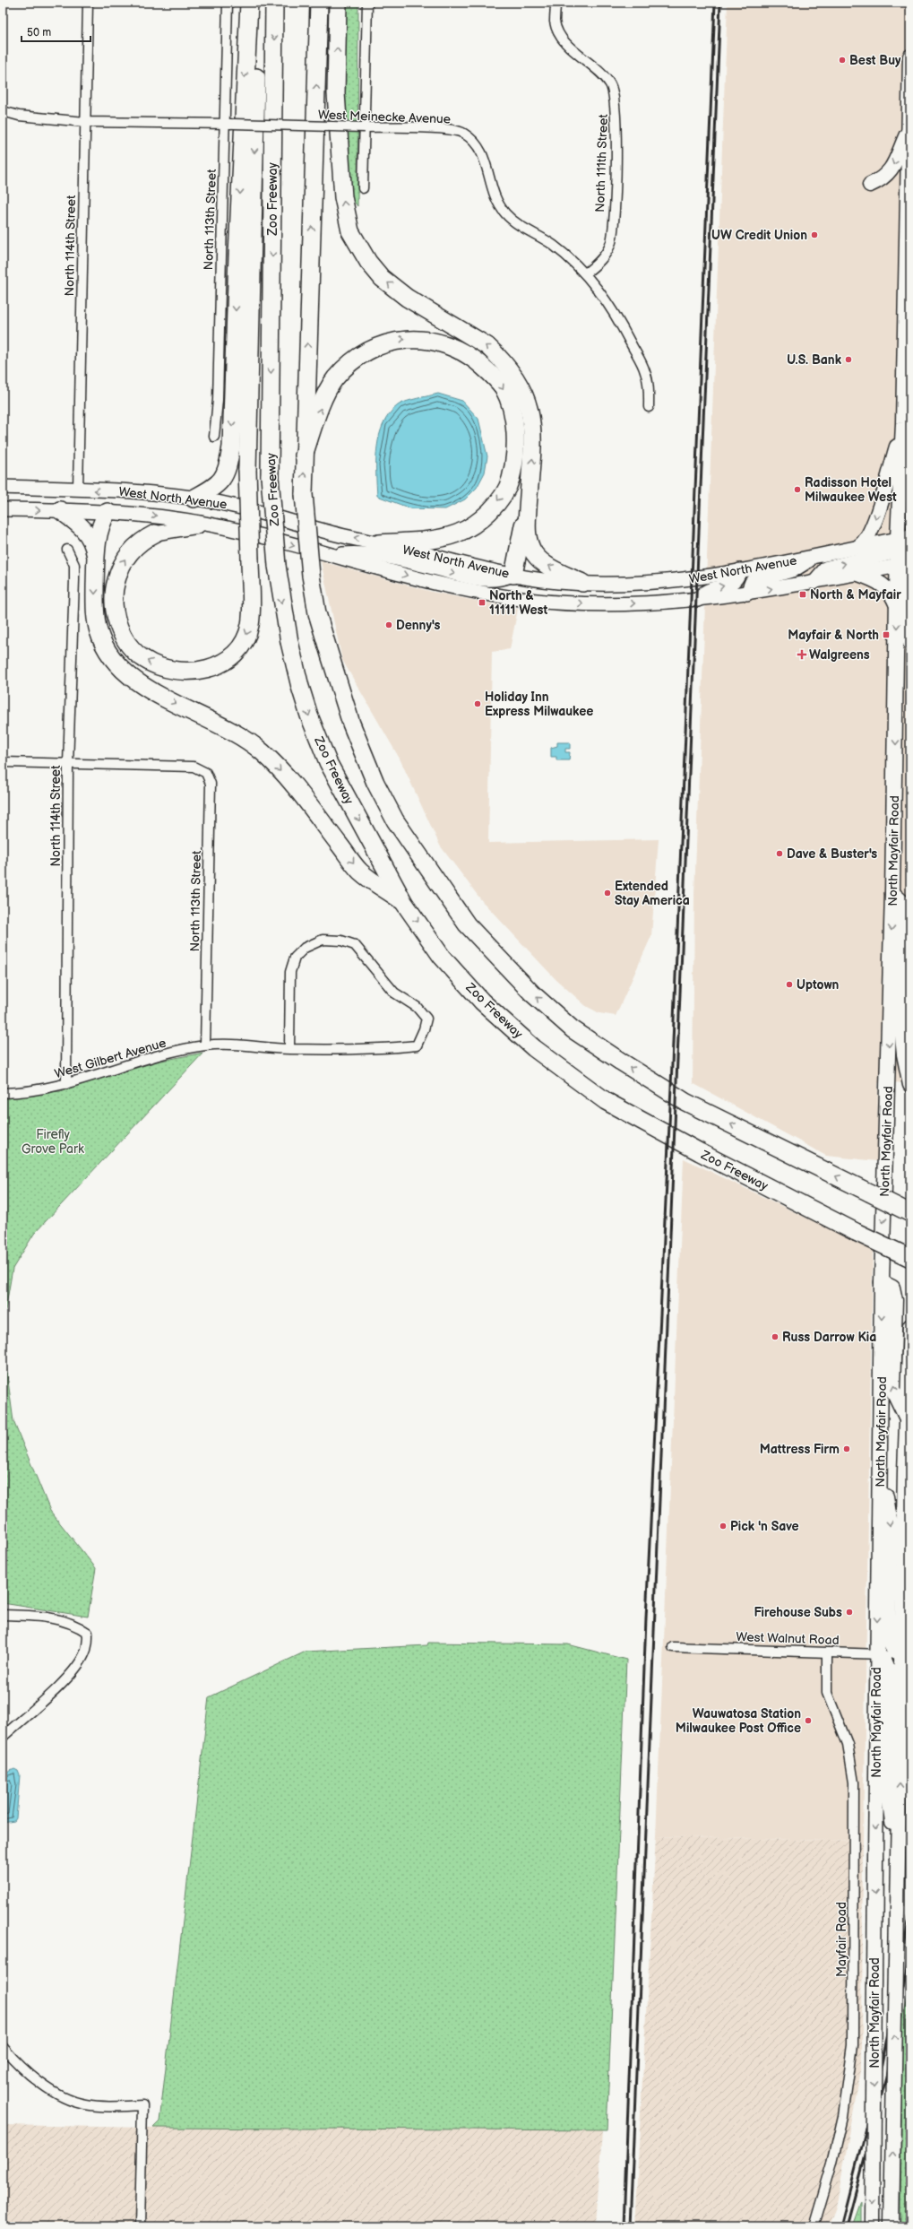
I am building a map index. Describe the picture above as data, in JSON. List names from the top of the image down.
{
  "streets": {
    "highway": ["Zoo Freeway"],
    "main road": ["West North Avenue", "North Mayfair Road"],
    "street": [
      "West Meinecke Avenue",
      "North 111th Street",
      "North 113th Street",
      "North 114th Street",
      "West Gilbert Avenue",
      "West Walnut Road",
      "Mayfair Road"
    ]
  },
  "crossings": [
    ["West Meinecke Avenue", "North 111th Street"],
    ["West Meinecke Avenue", "North 113th Street"],
    ["West Meinecke Avenue", "North 114th Street"],
    ["North 113th Street", "North 114th Street"],
    ["North 113th Street", "West Gilbert Avenue"],
    ["North 114th Street", "West North Avenue"],
    ["North 114th Street", "West Gilbert Avenue"],
    ["West North Avenue", "North Mayfair Road"],
    ["North Mayfair Road", "West Walnut Road"],
    ["West Walnut Road", "Mayfair Road"]
  ],
  "parks": ["Firefly Grove Park"],
  "places": {
    "other": [
      "Best Buy",
      "UW Credit Union",
      "U.S. Bank",
      "Radisson Hotel Milwaukee West",
      "Denny's",
      "Holiday Inn Express Milwaukee",
      "Dave & Buster's",
      "Extended Stay America",
      "Uptown",
      "Russ Darrow Kia",
      "Mattress Firm",
      "Pick 'n Save",
      "Firehouse Subs",
      "Wauwatosa Station Milwaukee Post Office"
    ],
    "transit": ["North & Mayfair", "North & 11111 West", "Mayfair & North"],
    "health": ["Walgreens"]
  },
  "scale_bar": "50 m"
}
